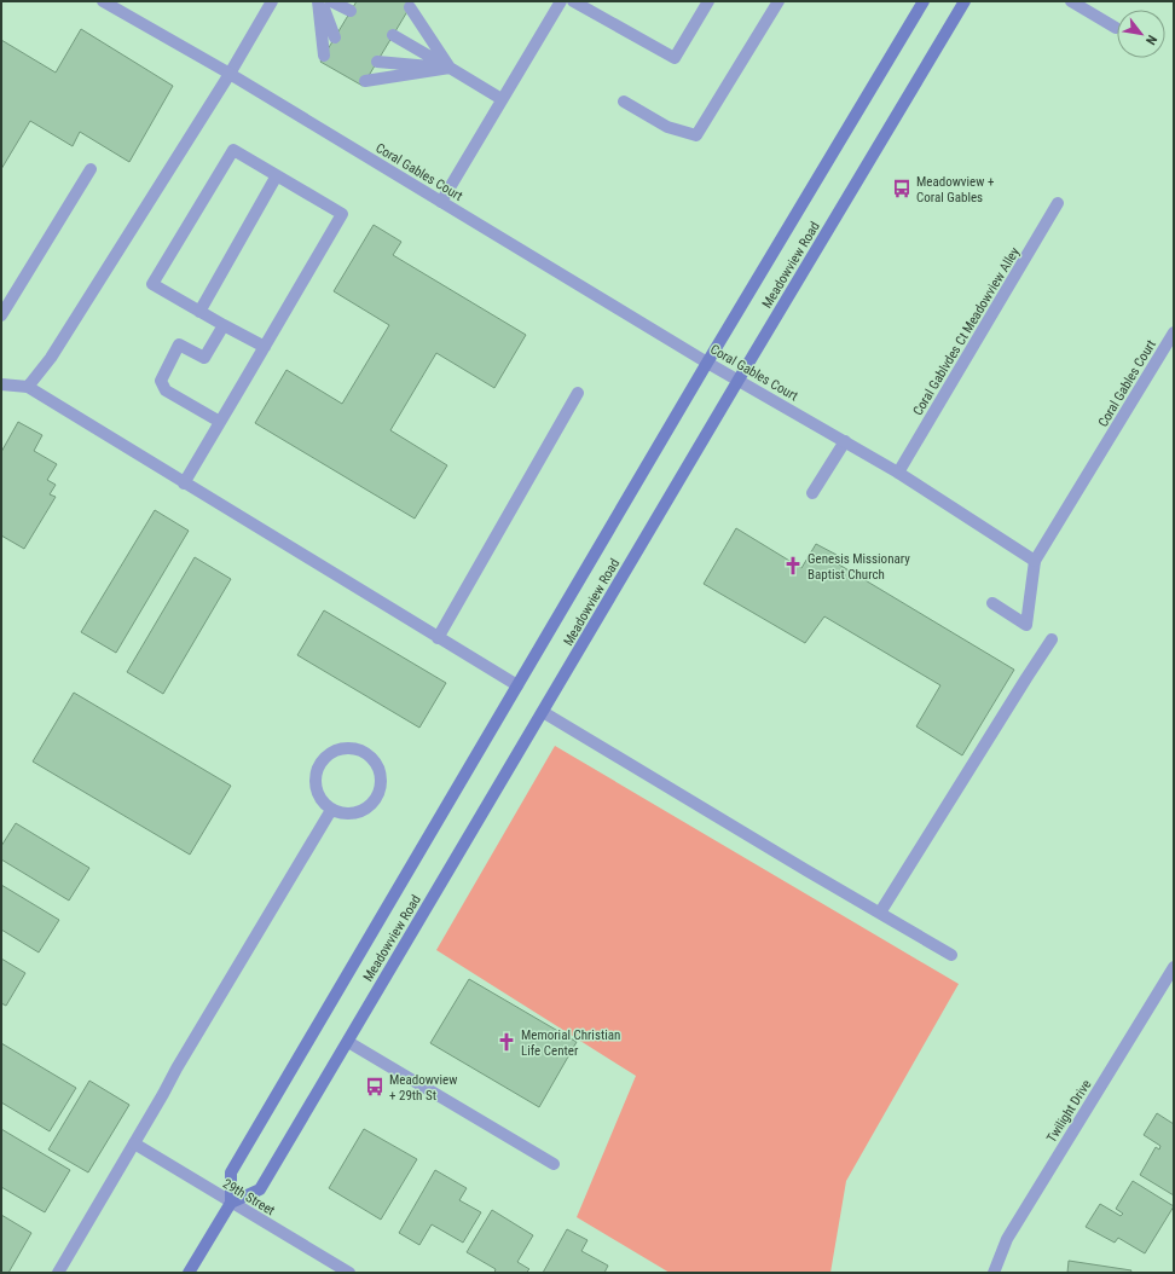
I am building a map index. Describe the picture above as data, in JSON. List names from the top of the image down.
{
  "streets": {
    "main road": ["Meadowview Road"],
    "street": [
      "Coral Gables Court",
      "Coral Gablvdes Ct Meadowview Alley",
      "Twilight Drive",
      "29th Street"
    ]
  },
  "crossings": [
    ["Coral Gables Court", "Meadowview Road"],
    ["Coral Gables Court", "Coral Gablvdes Ct Meadowview Alley"],
    ["Meadowview Road", "29th Street"]
  ],
  "places": {
    "bus stop": ["Meadowview + Coral Gables", "Meadowview + 29th St"],
    "church": ["Genesis Missionary Baptist Church", "Memorial Christian Life Center"]
  },
  "north": "bottom right"
}
